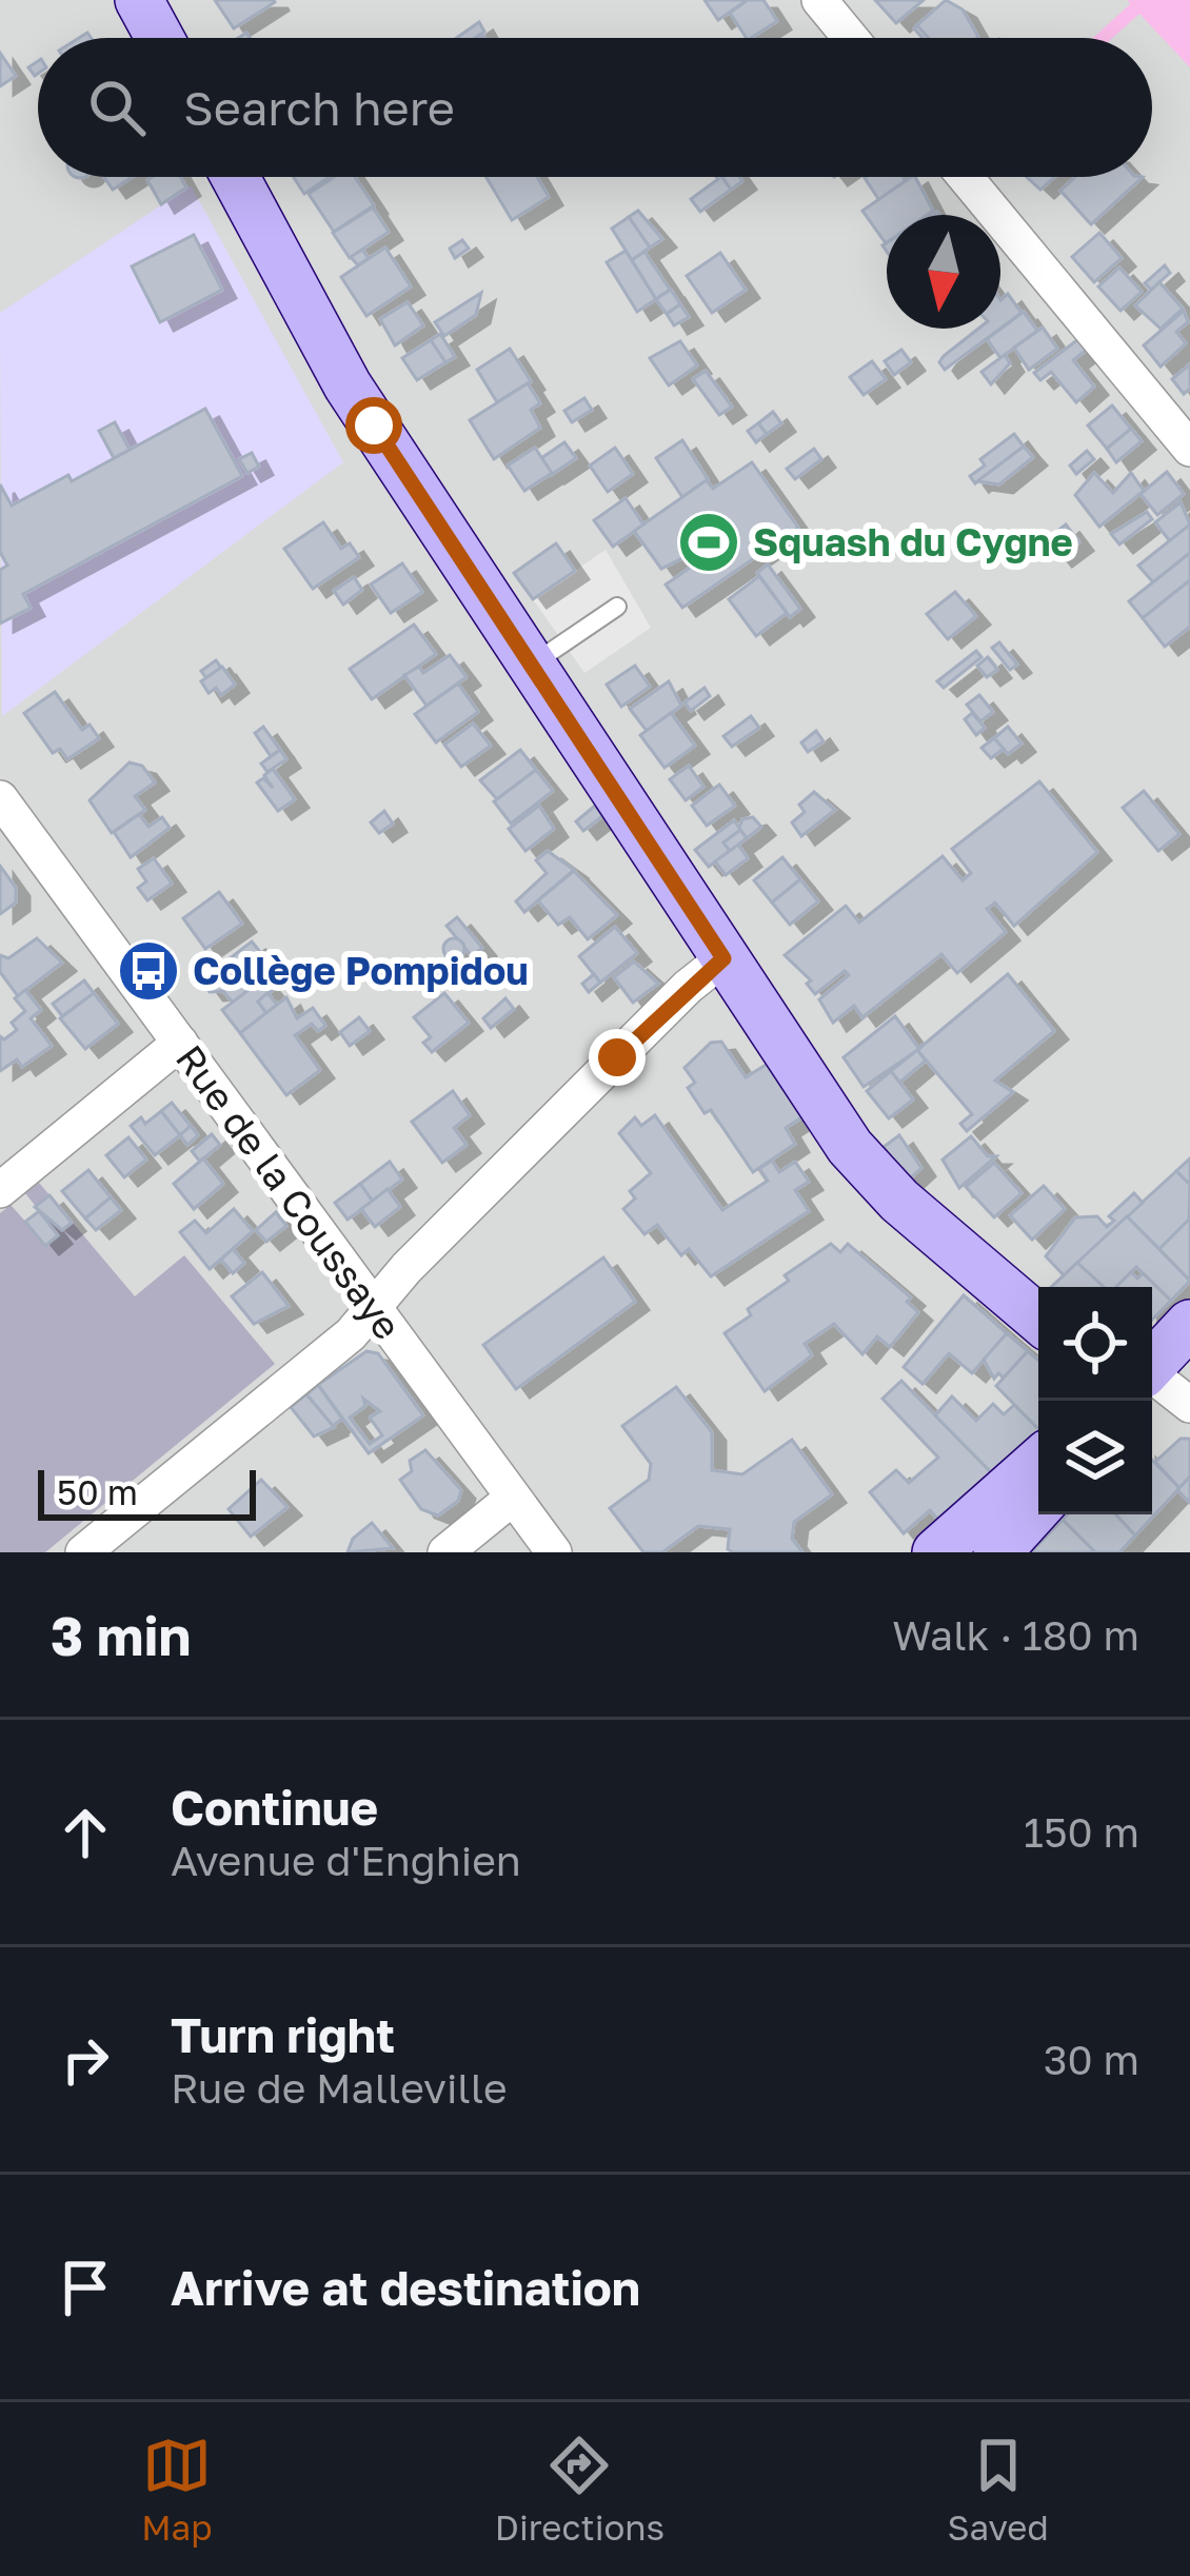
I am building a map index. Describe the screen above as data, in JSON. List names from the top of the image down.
{
  "streets": {
    "street": ["Rue de la Coussaye"]
  },
  "places": {
    "sports": ["Squash du Cygne"],
    "bus stop": ["Collège Pompidou"]
  },
  "scale_bar": "50 m",
  "north": "bottom",
  "page": {
    "search": "Search here",
    "scale": "50 m",
    "heading": ["3 min", "Walk · 180 m"],
    "list": [
      ["Continue", "Avenue d'Enghien", "150 m"],
      ["Turn right", "Rue de Malleville", "30 m"],
      "Arrive at destination"
    ],
    "nav": ["Map", "Directions", "Saved"]
  }
}
